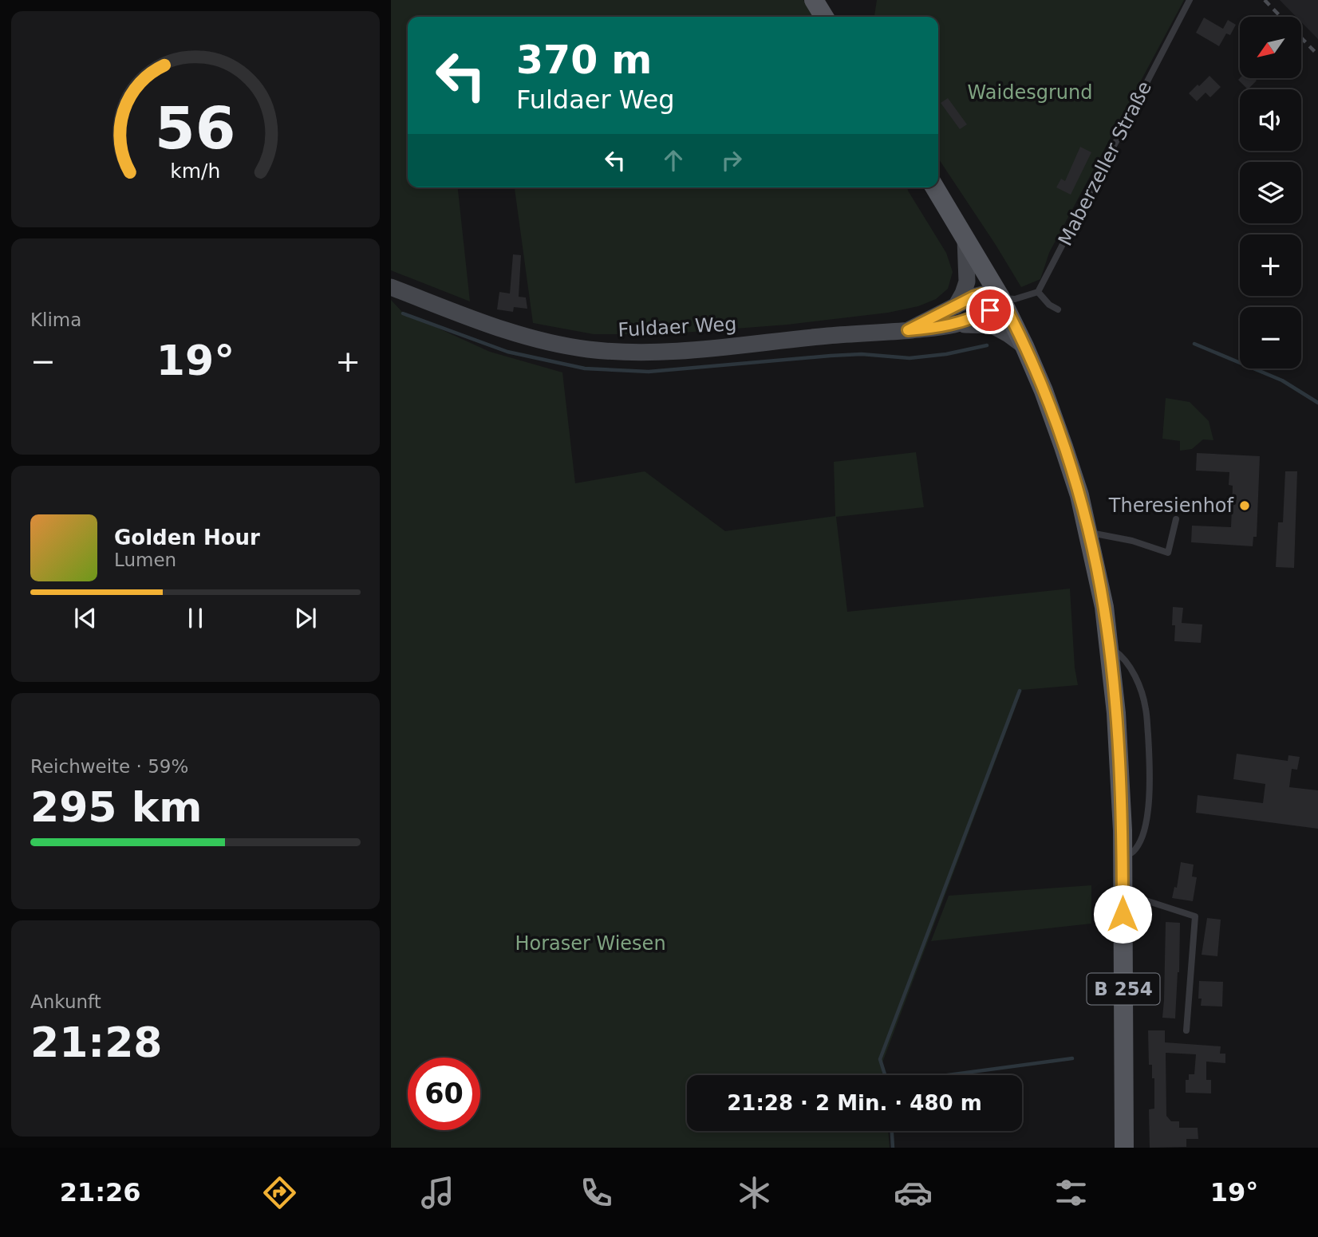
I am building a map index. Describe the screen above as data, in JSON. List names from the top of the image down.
{
  "streets": {
    "main road": ["Fuldaer Weg", "B 254"],
    "lane": ["Maberzeller Straße"]
  },
  "crossings": [
    ["Fuldaer Weg", "B 254"]
  ],
  "parks": ["Waidesgrund", "Horaser Wiesen"],
  "places": ["Theresienhof"],
  "north": "bottom left",
  "page": {
    "map_buttons": ["+", "−"],
    "turn": ["370 m", "Fuldaer Weg"],
    "tile": [
      "Klima",
      ["Reichweite · 59%", "295 km"],
      ["Ankunft", "21:28"]
    ],
    "heat": ["−", "19°", "+"],
    "song": ["Golden Hour", "Lumen"],
    "limit": "60",
    "trip": "21:28 · 2 Min. · 480 m",
    "tabs": ["21:26", "19°"],
    "gauge": ["56", "km/h"]
  }
}
